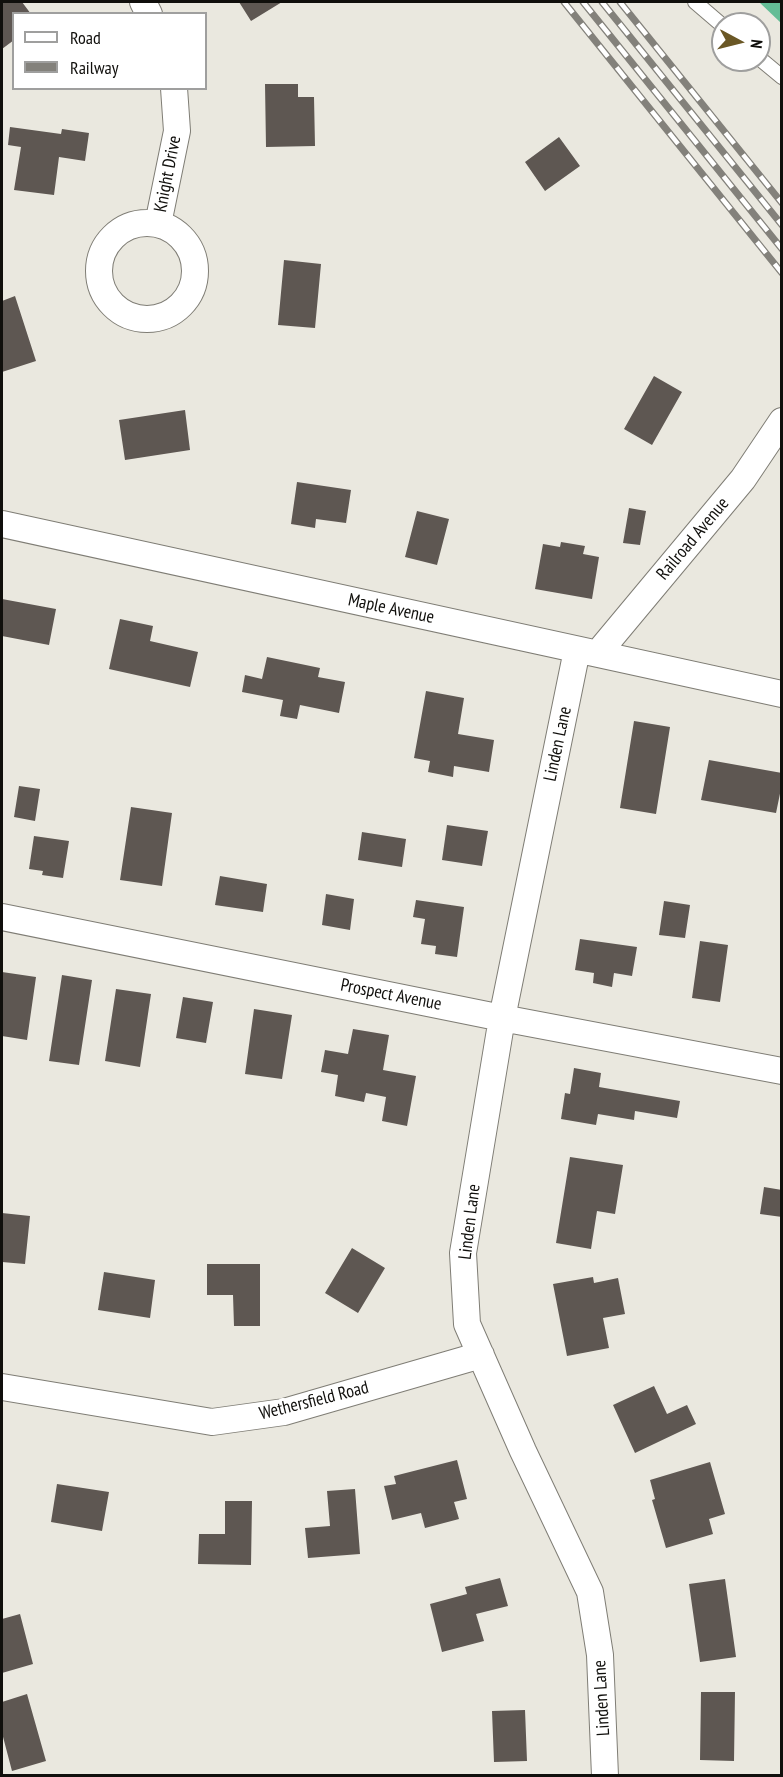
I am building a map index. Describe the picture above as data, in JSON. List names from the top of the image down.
{
  "streets": {
    "street": [
      "Knight Drive",
      "Railroad Avenue",
      "Maple Avenue",
      "Linden Lane",
      "Prospect Avenue",
      "Wethersfield Road"
    ]
  },
  "crossings": [
    ["Railroad Avenue", "Maple Avenue"],
    ["Railroad Avenue", "Linden Lane"],
    ["Maple Avenue", "Linden Lane"],
    ["Linden Lane", "Prospect Avenue"],
    ["Linden Lane", "Wethersfield Road"]
  ],
  "legend": ["Road", "Railway"],
  "north": "right"
}
